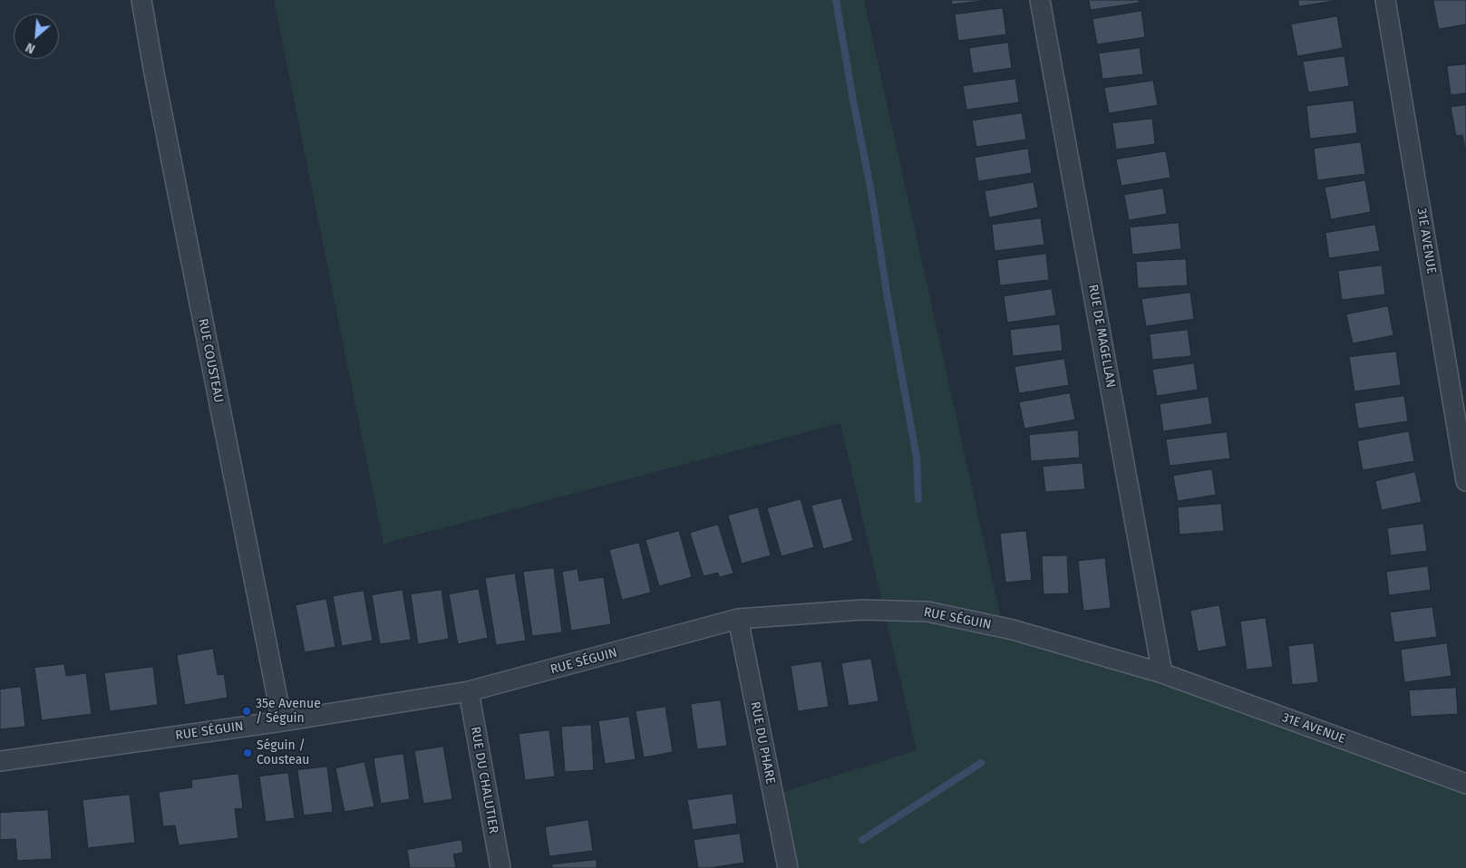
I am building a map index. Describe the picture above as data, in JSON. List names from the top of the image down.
{
  "streets": {
    "street": [
      "31E AVENUE",
      "RUE DE MAGELLAN",
      "RUE COUSTEAU",
      "RUE SÉGUIN",
      "RUE DU PHARE",
      "RUE DU CHALUTIER"
    ]
  },
  "crossings": [
    ["31E AVENUE", "RUE DE MAGELLAN"],
    ["31E AVENUE", "RUE SÉGUIN"],
    ["RUE DE MAGELLAN", "RUE SÉGUIN"],
    ["RUE COUSTEAU", "RUE SÉGUIN"],
    ["RUE SÉGUIN", "RUE DU PHARE"],
    ["RUE SÉGUIN", "RUE DU CHALUTIER"]
  ],
  "places": ["35e Avenue / Séguin", "Séguin / Cousteau"],
  "north": "bottom left"
}
